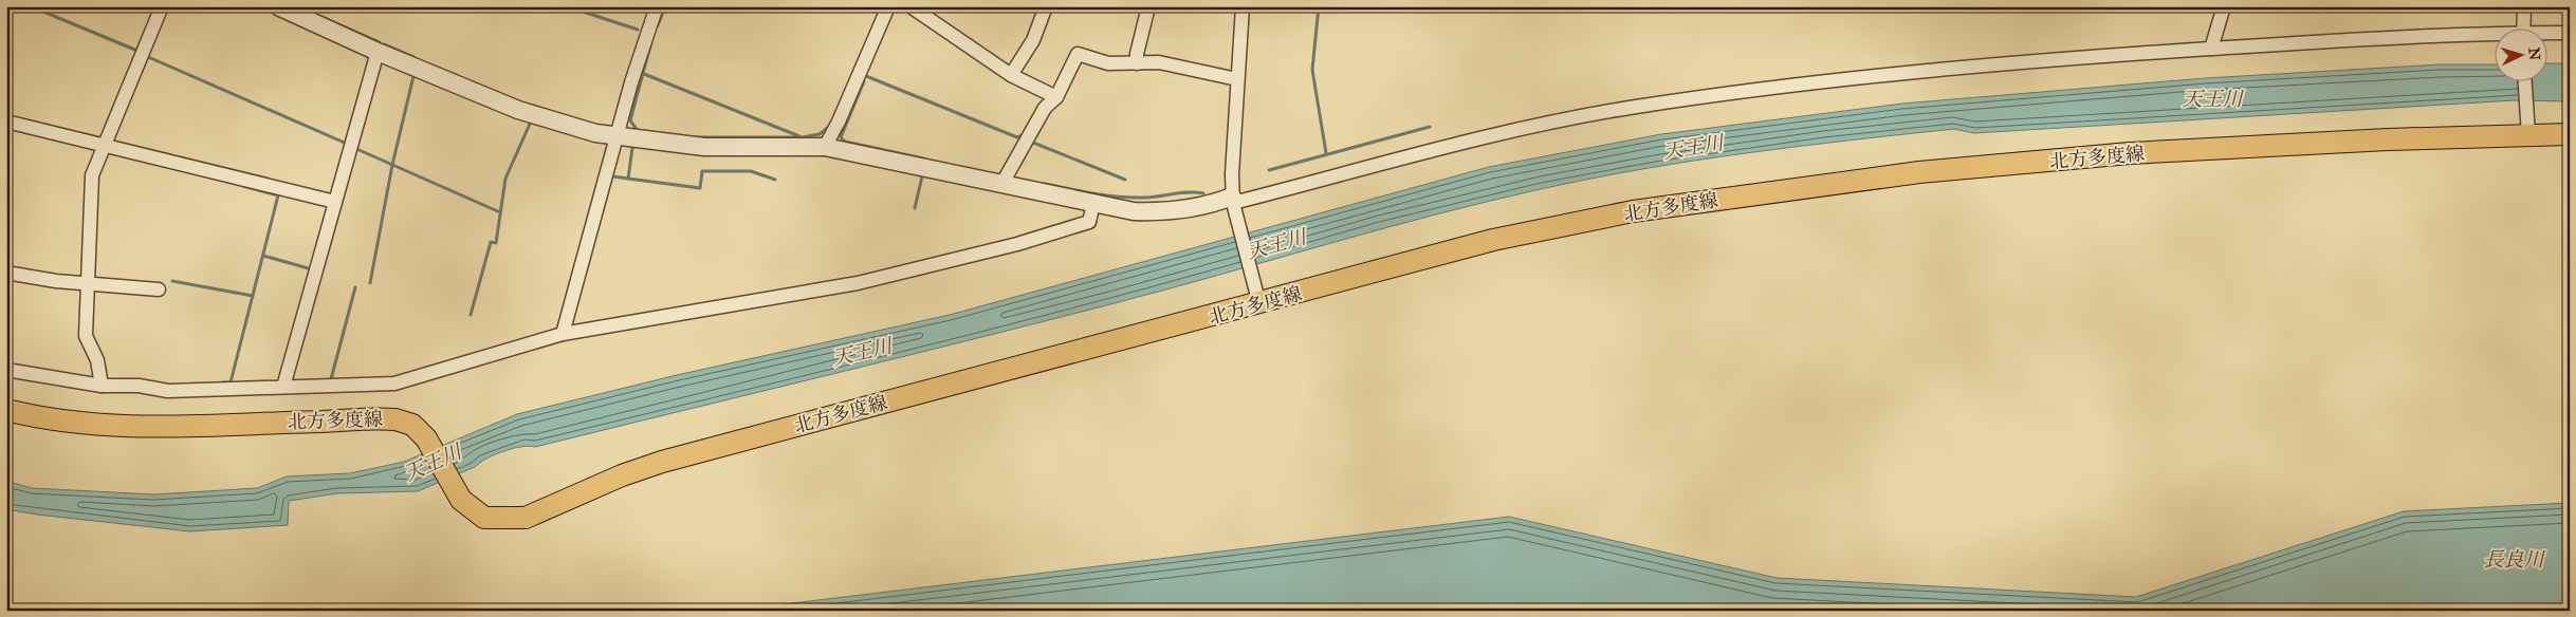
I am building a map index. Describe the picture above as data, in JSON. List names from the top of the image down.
{
  "streets": {
    "main road": ["北方多度線"]
  },
  "water": ["天王川", "長良川"],
  "north": "right"
}
